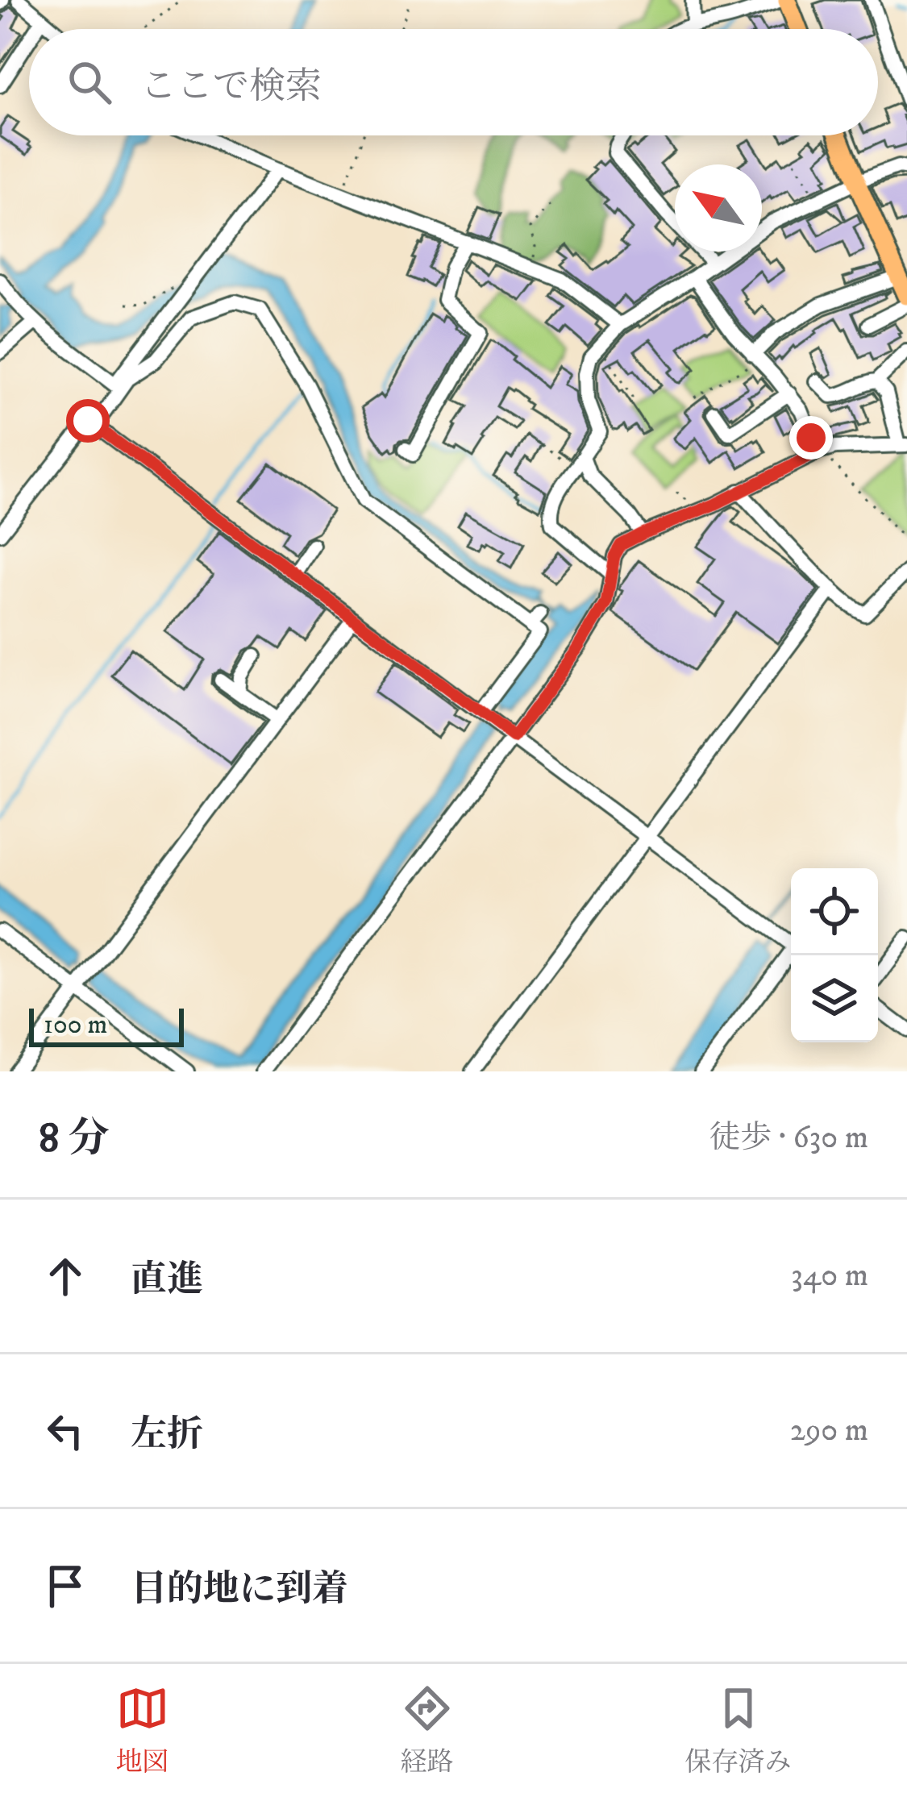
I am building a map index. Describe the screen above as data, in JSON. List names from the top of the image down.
{
  "scale_bar": "100 m",
  "north": "top left",
  "page": {
    "search": "ここで検索",
    "scale": "100 m",
    "heading": ["8 分", "徒歩 · 630 m"],
    "list": [
      ["直進", "340 m"],
      ["左折", "290 m"],
      "目的地に到着"
    ],
    "nav": ["地図", "経路", "保存済み"]
  }
}
